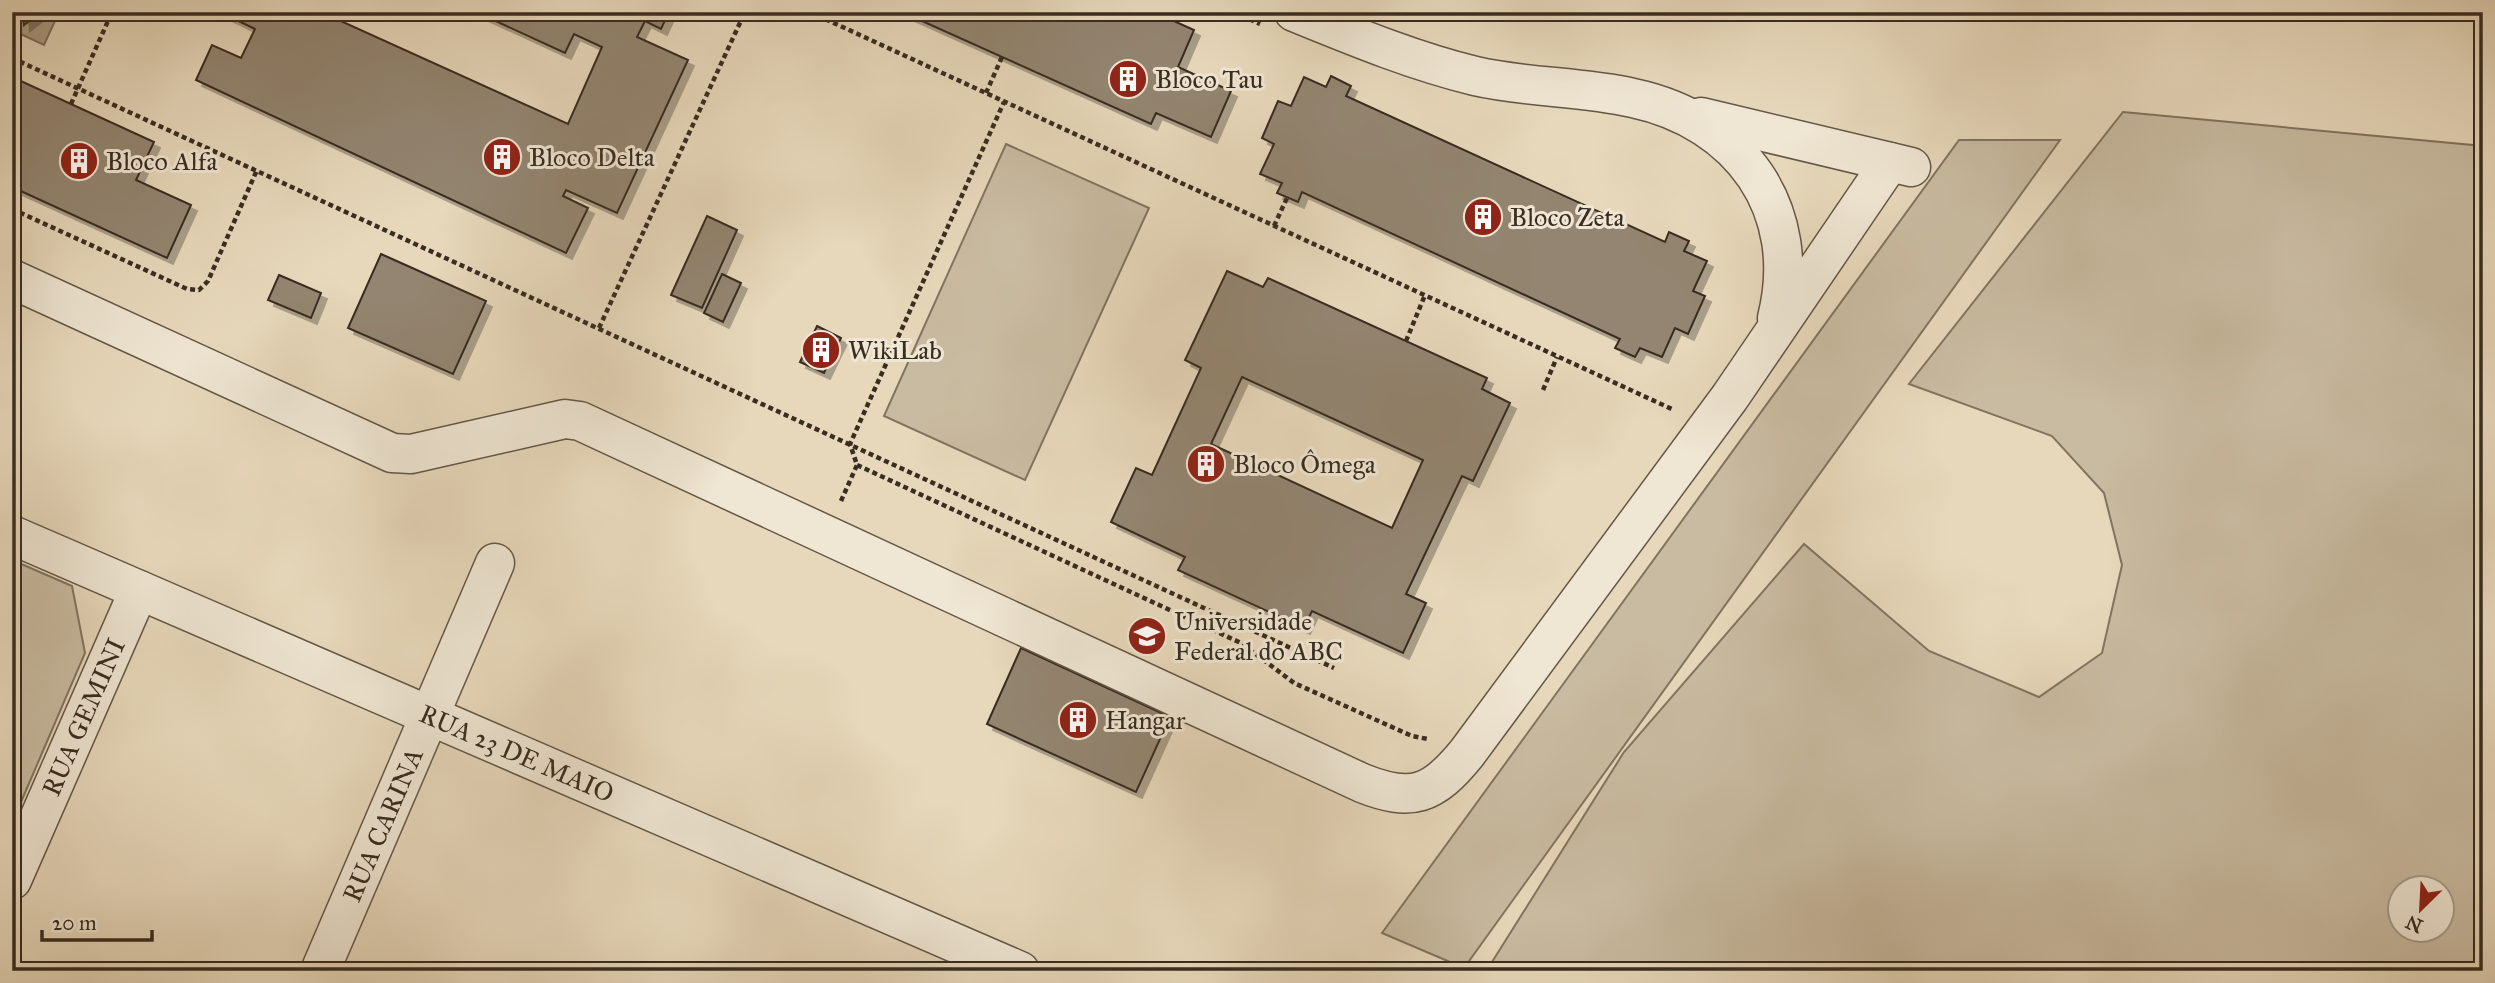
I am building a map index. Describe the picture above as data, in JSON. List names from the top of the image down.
{
  "streets": {
    "street": ["RUA GEMINI", "RUA 23 DE MAIO", "RUA CARINA"]
  },
  "crossings": [
    ["RUA GEMINI", "RUA 23 DE MAIO"],
    ["RUA 23 DE MAIO", "RUA CARINA"]
  ],
  "places": {
    "building": [
      "Bloco Tau",
      "Bloco Delta",
      "Bloco Alfa",
      "Bloco Zeta",
      "WikiLab",
      "Bloco Ômega",
      "Hangar"
    ],
    "school or university": ["Universidade Federal do ABC"]
  },
  "scale_bar": "20 m",
  "north": "bottom left"
}
